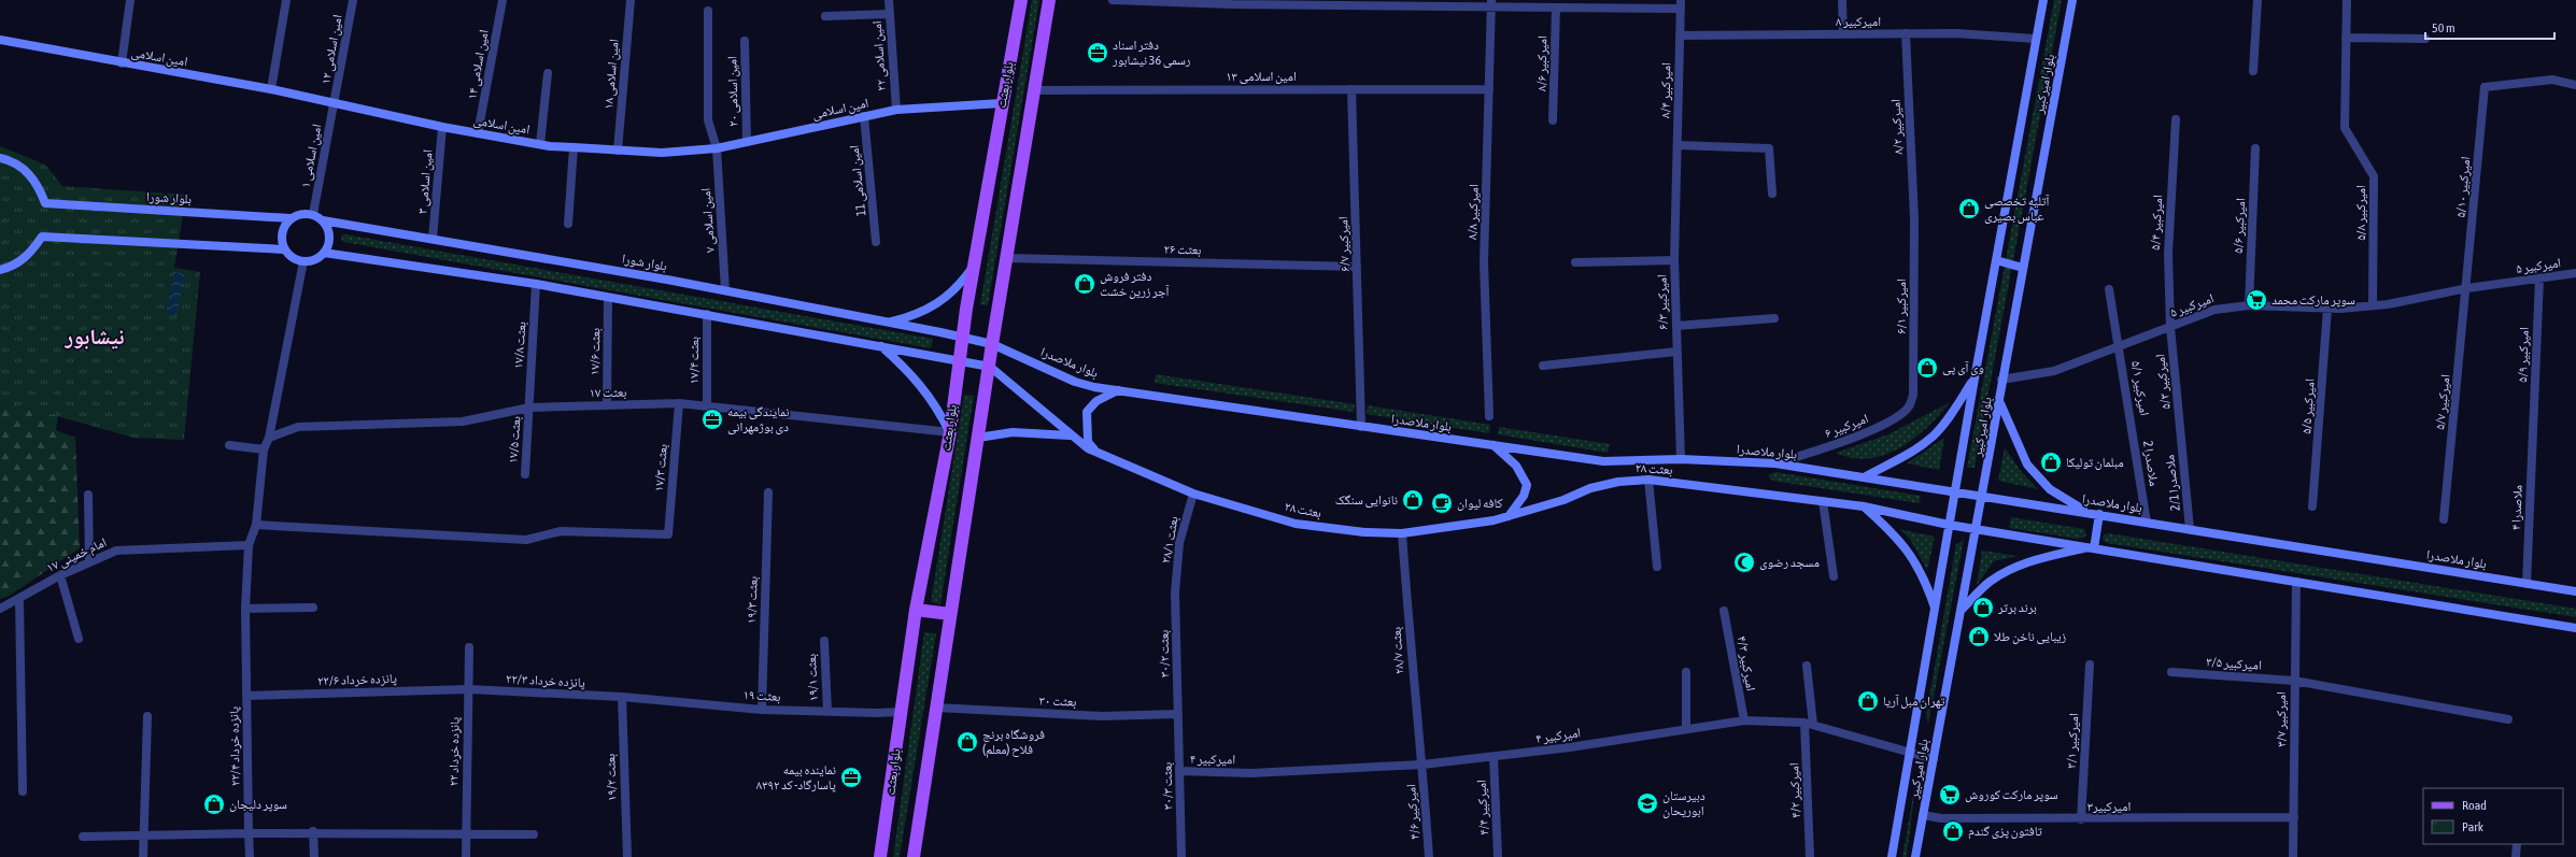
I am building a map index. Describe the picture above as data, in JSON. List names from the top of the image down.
{
  "streets": {
    "main road": [
      "امین اسلامی",
      "بلوار امیرکبیر",
      "بلوار بعثت",
      "بلوار شورا",
      "بلوار ملاصدرا",
      "بعثت ۲۸"
    ],
    "street": [
      "امیرکبیر ۸",
      "امین اسلامی ۱۲",
      "امین اسلامی ۲۲",
      "امیرکبیر ۸/۶",
      "امین اسلامی ۱۴",
      "امین اسلامی ۱۸",
      "امین اسلامی ۱۳",
      "امیرکبیر ۸/۴",
      "امین اسلامی ۲۰",
      "امیرکبیر ۸/۲",
      "امین اسلامی ۱",
      "امین اسلامی 11",
      "امین اسلامی ۳",
      "امیرکبیر ۵/۱۰",
      "امیرکبیر ۸/۸",
      "امیرکبیر ۵/۸",
      "امین اسلامی ۷",
      "امیرکبیر ۵/۴",
      "امیرکبیر ۵/۶",
      "امیرکبیر ۶/۷",
      "بعثت ۲۶",
      "امیرکبیر ۵",
      "امیرکبیر ۶/۳",
      "امیرکبیر ۶/۱",
      "بعثت ۱۷/۸",
      "بعثت ۱۷/۶",
      "امیرکبیر ۵/۹",
      "بعثت ۱۷/۴",
      "امیرکبیر ۵/۳",
      "امیرکبیر ۵/۱",
      "بعثت ۱۷",
      "امیرکبیر ۵/۷",
      "امیرکبیر ۵/۵",
      "امیرکبیر ۶",
      "بعثت ۱۷/۵",
      "ملاصدرا 2",
      "بعثت ۱۷/۳",
      "ملاصدرا 2/1",
      "ملاصدرا ۴",
      "بعثت ۲۸/۱",
      "امام خمینی ۱۷",
      "بعثت ۱۹/۳",
      "بعثت ۲۸/۷",
      "بعثت ۳۰/۲",
      "امیرکبیر ۴/۳",
      "امیرکبیر ۳/۵",
      "بعثت ۱۹/۱",
      "پانزده خرداد ۲۲/۶",
      "پانزده خرداد ۲۲/۳",
      "بعثت ۱۹",
      "بعثت ۳۰",
      "امیرکبیر ۳/۷",
      "امیرکبیر ۴",
      "امیرکبیر ۳/۱",
      "پانزده خرداد ۲۲/۴",
      "پانزده خرداد ۲۲",
      "بعثت ۱۹/۲",
      "بعثت ۳۰/۳",
      "امیرکبیر ۴/۲",
      "امیرکبیر۳",
      "امیرکبیر ۴/۴",
      "امیرکبیر ۴/۶"
    ]
  },
  "crossings": [
    ["امیرکبیر ۸", "بلوار امیرکبیر"],
    ["امیرکبیر ۸", "امیرکبیر ۸/۴"],
    ["امیرکبیر ۸", "امیرکبیر ۸/۲"],
    ["امین اسلامی ۱۲", "امین اسلامی"],
    ["امین اسلامی ۱۲", "امین اسلامی ۱"],
    ["امین اسلامی ۲۲", "امین اسلامی"],
    ["امین اسلامی", "امین اسلامی ۱۴"],
    ["امین اسلامی", "امین اسلامی ۱۸"],
    ["امین اسلامی", "بلوار بعثت"],
    ["امین اسلامی", "امین اسلامی ۲۰"],
    ["امین اسلامی", "امین اسلامی ۱"],
    ["امین اسلامی", "امین اسلامی 11"],
    ["امین اسلامی", "امین اسلامی ۳"],
    ["امین اسلامی", "امین اسلامی ۷"],
    ["امین اسلامی ۱۳", "امیرکبیر ۸/۸"],
    ["امین اسلامی ۱۳", "امیرکبیر ۶/۷"],
    ["بلوار امیرکبیر", "امیرکبیر ۵"],
    ["بلوار امیرکبیر", "بلوار ملاصدرا"],
    ["بلوار امیرکبیر", "امیرکبیر ۴"],
    ["بلوار امیرکبیر", "امیرکبیر۳"],
    ["بلوار بعثت", "بلوار شورا"],
    ["بلوار بعثت", "بلوار ملاصدرا"],
    ["بلوار بعثت", "بعثت ۱۷"],
    ["بلوار بعثت", "بعثت ۲۸"],
    ["بلوار بعثت", "بعثت ۱۹"],
    ["امیرکبیر ۸/۴", "امیرکبیر ۶/۳"],
    ["امیرکبیر ۸/۲", "امیرکبیر ۶/۱"],
    ["امین اسلامی ۱", "بلوار شورا"],
    ["امین اسلامی ۱", "پانزده خرداد ۲۲/۴"],
    ["امین اسلامی ۳", "بلوار شورا"],
    ["امیرکبیر ۵/۱۰", "امیرکبیر ۵"],
    ["امیرکبیر ۵/۱۰", "امیرکبیر ۵/۷"],
    ["بلوار شورا", "امین اسلامی ۷"],
    ["بلوار شورا", "بلوار ملاصدرا"],
    ["بلوار شورا", "پانزده خرداد ۲۲/۴"],
    ["امیرکبیر ۵/۸", "امیرکبیر ۵"],
    ["امیرکبیر ۵/۴", "امیرکبیر ۵"],
    ["امیرکبیر ۵/۴", "امیرکبیر ۵/۳"],
    ["امیرکبیر ۵/۶", "امیرکبیر ۵"],
    ["امیرکبیر ۶/۷", "بعثت ۲۶"],
    ["امیرکبیر ۶/۷", "بلوار ملاصدرا"],
    ["امیرکبیر ۵", "امیرکبیر ۵/۹"],
    ["امیرکبیر ۵", "امیرکبیر ۵/۳"],
    ["امیرکبیر ۵", "امیرکبیر ۵/۱"],
    ["امیرکبیر ۵", "امیرکبیر ۵/۷"],
    ["امیرکبیر ۵", "امیرکبیر ۵/۵"],
    ["امیرکبیر ۶/۳", "بلوار ملاصدرا"],
    ["امیرکبیر ۶/۱", "امیرکبیر ۶"],
    ["بعثت ۱۷/۸", "بعثت ۱۷"],
    ["بعثت ۱۷/۸", "بعثت ۱۷/۵"],
    ["بعثت ۱۷/۶", "بعثت ۱۷"],
    ["امیرکبیر ۵/۹", "ملاصدرا ۴"],
    ["بعثت ۱۷/۴", "بعثت ۱۷"],
    ["بلوار ملاصدرا", "امیرکبیر ۶"],
    ["بلوار ملاصدرا", "ملاصدرا 2"],
    ["بلوار ملاصدرا", "ملاصدرا 2/1"],
    ["بلوار ملاصدرا", "ملاصدرا ۴"],
    ["امیرکبیر ۵/۳", "ملاصدرا 2/1"],
    ["امیرکبیر ۵/۱", "ملاصدرا 2"],
    ["بعثت ۱۷", "بعثت ۱۷/۵"],
    ["بعثت ۱۷", "بعثت ۱۷/۳"],
    ["بعثت ۱۷", "پانزده خرداد ۲۲/۴"],
    ["بعثت ۱۷/۳", "پانزده خرداد ۲۲/۴"],
    ["بعثت ۲۸", "بعثت ۲۸/۱"],
    ["بعثت ۲۸", "بعثت ۲۸/۷"],
    ["بعثت ۲۸/۱", "بعثت ۳۰/۲"],
    ["امام خمینی ۱۷", "پانزده خرداد ۲۲/۴"],
    ["بعثت ۱۹/۳", "بعثت ۱۹"],
    ["بعثت ۲۸/۷", "امیرکبیر ۴"],
    ["بعثت ۲۸/۷", "امیرکبیر ۴/۶"],
    ["بعثت ۳۰/۲", "بعثت ۳۰"],
    ["بعثت ۳۰/۲", "بعثت ۳۰/۳"],
    ["امیرکبیر ۴/۳", "امیرکبیر ۴"],
    ["امیرکبیر ۳/۵", "امیرکبیر ۳/۷"],
    ["بعثت ۱۹/۱", "بعثت ۱۹"],
    ["پانزده خرداد ۲۲/۶", "پانزده خرداد ۲۲/۳"],
    ["پانزده خرداد ۲۲/۶", "پانزده خرداد ۲۲/۴"],
    ["پانزده خرداد ۲۲/۶", "پانزده خرداد ۲۲"],
    ["پانزده خرداد ۲۲/۳", "بعثت ۱۹"],
    ["پانزده خرداد ۲۲/۳", "پانزده خرداد ۲۲"],
    ["پانزده خرداد ۲۲/۳", "بعثت ۱۹/۲"],
    ["بعثت ۱۹", "بعثت ۱۹/۲"],
    ["بعثت ۳۰", "بعثت ۳۰/۳"],
    ["امیرکبیر ۳/۷", "امیرکبیر۳"],
    ["امیرکبیر ۴", "بعثت ۳۰/۳"],
    ["امیرکبیر ۴", "امیرکبیر ۴/۲"],
    ["امیرکبیر ۴", "امیرکبیر ۴/۴"],
    ["امیرکبیر ۴", "امیرکبیر ۴/۶"],
    ["امیرکبیر ۳/۱", "امیرکبیر۳"]
  ],
  "districts": ["نیشابور"],
  "places": {
    "office": ["دفتر اسناد رسمی 36 نیشابور", "نمایندگی بیمه دی بوژمهرانی", "نماینده بیمه پاسارگاد- کد ۸۳۹۲"],
    "shop": [
      "آتلیه تخصصی عباس بصیری",
      "دفتر فروش آجر زرین خشت",
      "وی آی پی",
      "مبلمان تولیکا",
      "نانوایی سنگک",
      "برند برتر",
      "زیبایی ناخن طلا",
      "تهران مبل آریا",
      "فروشگاه برنج فلاح (معلم)",
      "سوپر دلیجان",
      "تافتون پزی گندم"
    ],
    "supermarket": ["سوپر مارکت محمد", "سوپر مارکت کوروش"],
    "cafe": ["کافه لیوان"],
    "mosque": ["مسجد رضوی"],
    "school or university": ["دبیرستان ابوریحان"]
  },
  "legend": ["Road", "Park"],
  "scale_bar": "50 m"
}
